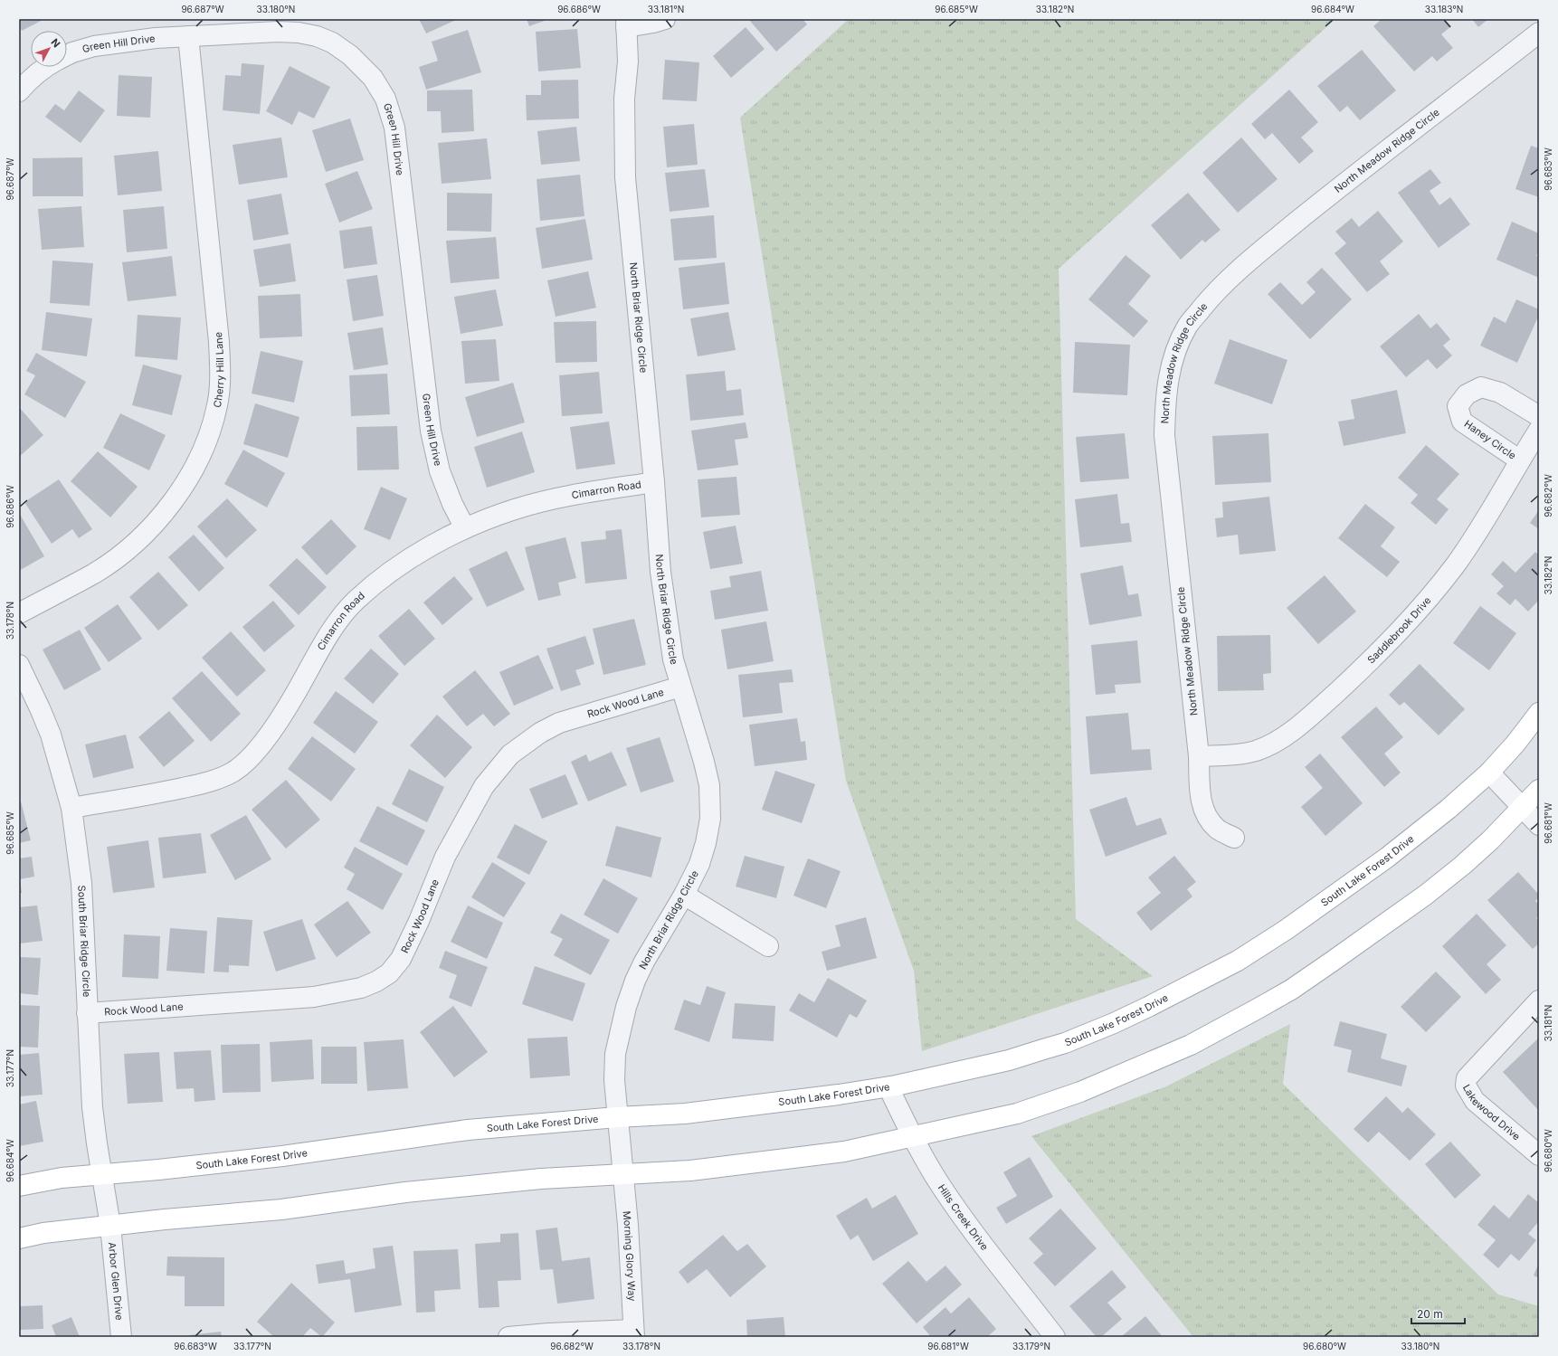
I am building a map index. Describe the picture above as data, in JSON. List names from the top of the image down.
{
  "streets": {
    "main road": ["South Lake Forest Drive"],
    "street": [
      "Green Hill Drive",
      "North Meadow Ridge Circle",
      "North Briar Ridge Circle",
      "Cherry Hill Lane",
      "Haney Circle",
      "Cimarron Road",
      "Saddlebrook Drive",
      "Rock Wood Lane",
      "South Briar Ridge Circle",
      "Lakewood Drive",
      "Hills Creek Drive",
      "Morning Glory Way",
      "Arbor Glen Drive"
    ]
  },
  "crossings": [
    ["Green Hill Drive", "Cherry Hill Lane"],
    ["Green Hill Drive", "Cimarron Road"],
    ["North Meadow Ridge Circle", "Saddlebrook Drive"],
    ["North Briar Ridge Circle", "Cimarron Road"],
    ["North Briar Ridge Circle", "Rock Wood Lane"],
    ["North Briar Ridge Circle", "South Lake Forest Drive"],
    ["North Briar Ridge Circle", "Morning Glory Way"],
    ["Haney Circle", "Saddlebrook Drive"],
    ["Cimarron Road", "South Briar Ridge Circle"],
    ["Rock Wood Lane", "South Briar Ridge Circle"],
    ["South Lake Forest Drive", "South Briar Ridge Circle"],
    ["South Lake Forest Drive", "Hills Creek Drive"],
    ["South Briar Ridge Circle", "Arbor Glen Drive"]
  ],
  "scale_bar": "20 m",
  "north": "top right",
  "coordinates": [
    "96.687°W",
    "33.180°N",
    "96.686°W",
    "33.181°N",
    "96.685°W",
    "33.182°N",
    "96.684°W",
    "33.183°N",
    "96.683°W",
    "96.682°W",
    "33.178°N",
    "96.681°W",
    "33.177°N",
    "96.680°W",
    "33.179°N"
  ]
}
